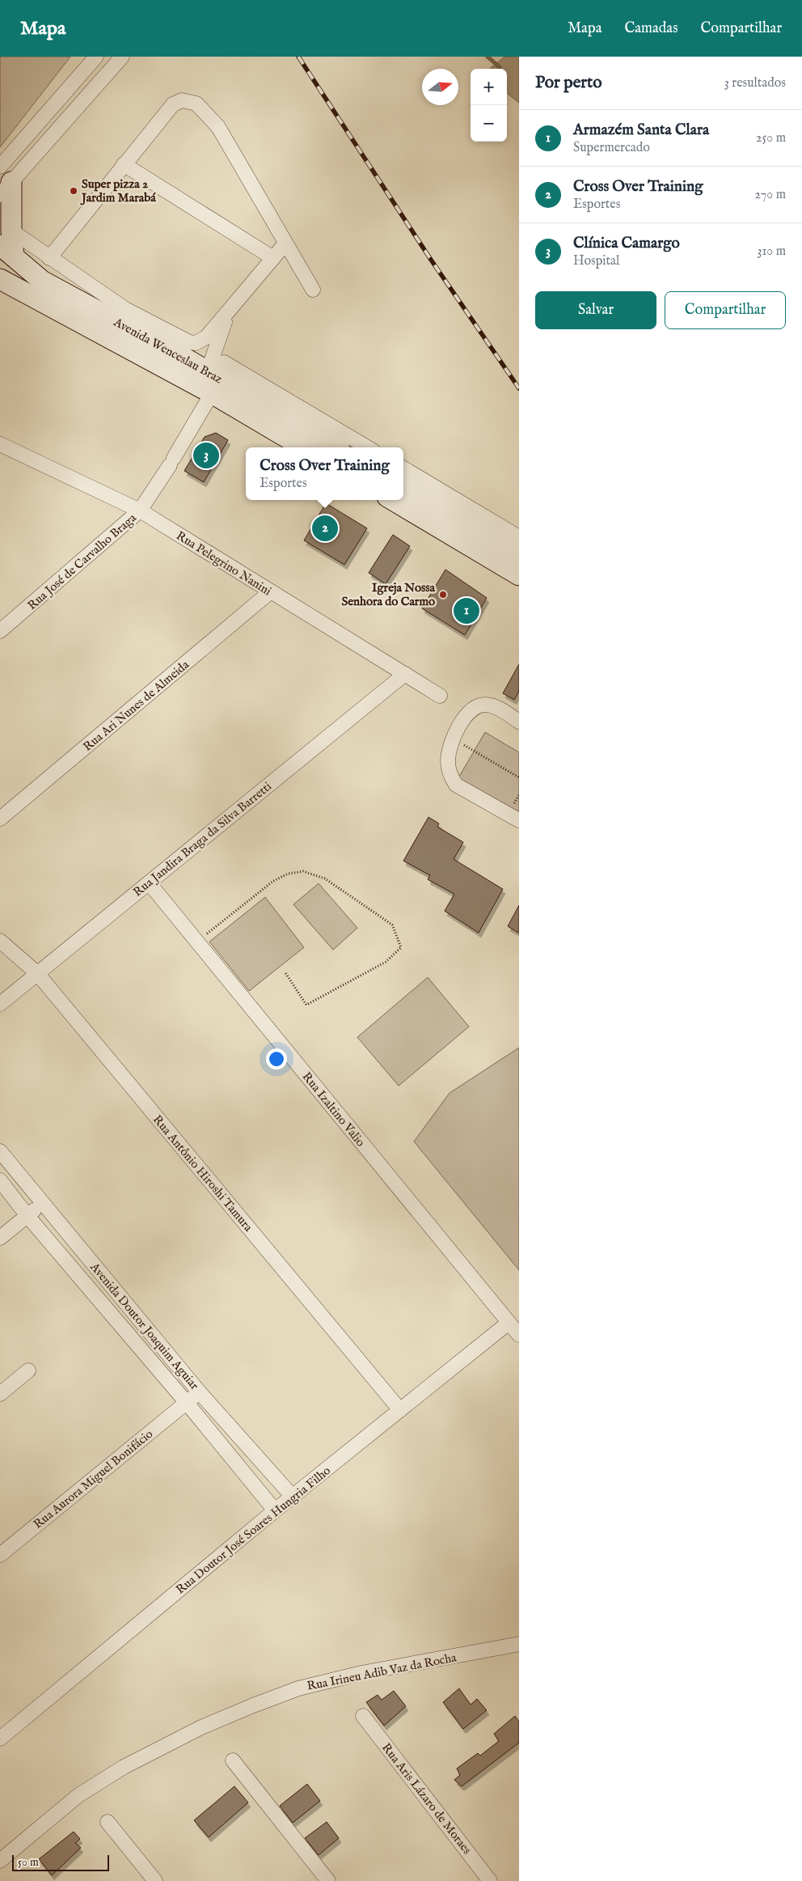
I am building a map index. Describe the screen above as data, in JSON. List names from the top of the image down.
{
  "streets": {
    "street": [
      "Avenida Wenceslau Braz",
      "Rua José de Carvalho Braga",
      "Rua Pelegrino Nanini",
      "Rua Ari Nunes de Almeida",
      "Rua Jandira Braga da Silva Barretti",
      "Rua Izaltino Valio",
      "Rua Antônio Hiroshi Tamura",
      "Avenida Doutor Joaquim Aguiar",
      "Rua Aurora Miguel Bonifácio",
      "Rua Doutor José Soares Hungria Filho",
      "Rua Irineu Adib Vaz da Rocha",
      "Rua Aris Lázaro de Moraes"
    ]
  },
  "crossings": [
    ["Avenida Wenceslau Braz", "Rua José de Carvalho Braga"],
    ["Rua José de Carvalho Braga", "Rua Pelegrino Nanini"],
    ["Rua Pelegrino Nanini", "Rua Ari Nunes de Almeida"],
    ["Rua Pelegrino Nanini", "Rua Jandira Braga da Silva Barretti"],
    ["Rua Jandira Braga da Silva Barretti", "Rua Izaltino Valio"],
    ["Rua Jandira Braga da Silva Barretti", "Rua Antônio Hiroshi Tamura"],
    ["Rua Izaltino Valio", "Rua Doutor José Soares Hungria Filho"],
    ["Rua Antônio Hiroshi Tamura", "Rua Doutor José Soares Hungria Filho"],
    ["Avenida Doutor Joaquim Aguiar", "Rua Aurora Miguel Bonifácio"],
    ["Avenida Doutor Joaquim Aguiar", "Rua Doutor José Soares Hungria Filho"]
  ],
  "places": ["Super pizza 2 Jardim Marabá", "Igreja Nossa Senhora do Carmo"],
  "scale_bar": "50 m",
  "north": "right",
  "page": {
    "header": "Mapa",
    "nav": ["Mapa", "Camadas", "Compartilhar"],
    "heading": ["Por perto", "3 resultados"],
    "map_buttons": ["+", "−"],
    "list": [
      {
        "mark": "1",
        "name": "Armazém Santa Clara",
        "note": "Supermercado",
        "value": "250 m"
      },
      {
        "mark": "2",
        "name": "Cross Over Training",
        "note": "Esportes",
        "value": "270 m"
      },
      {
        "mark": "3",
        "name": "Clínica Camargo",
        "note": "Hospital",
        "value": "310 m"
      }
    ],
    "buttons": ["Salvar", "Compartilhar"],
    "pins": ["3", "2", "1"],
    "popup": ["Cross Over Training", "Esportes"],
    "scale": "50 m"
  }
}
